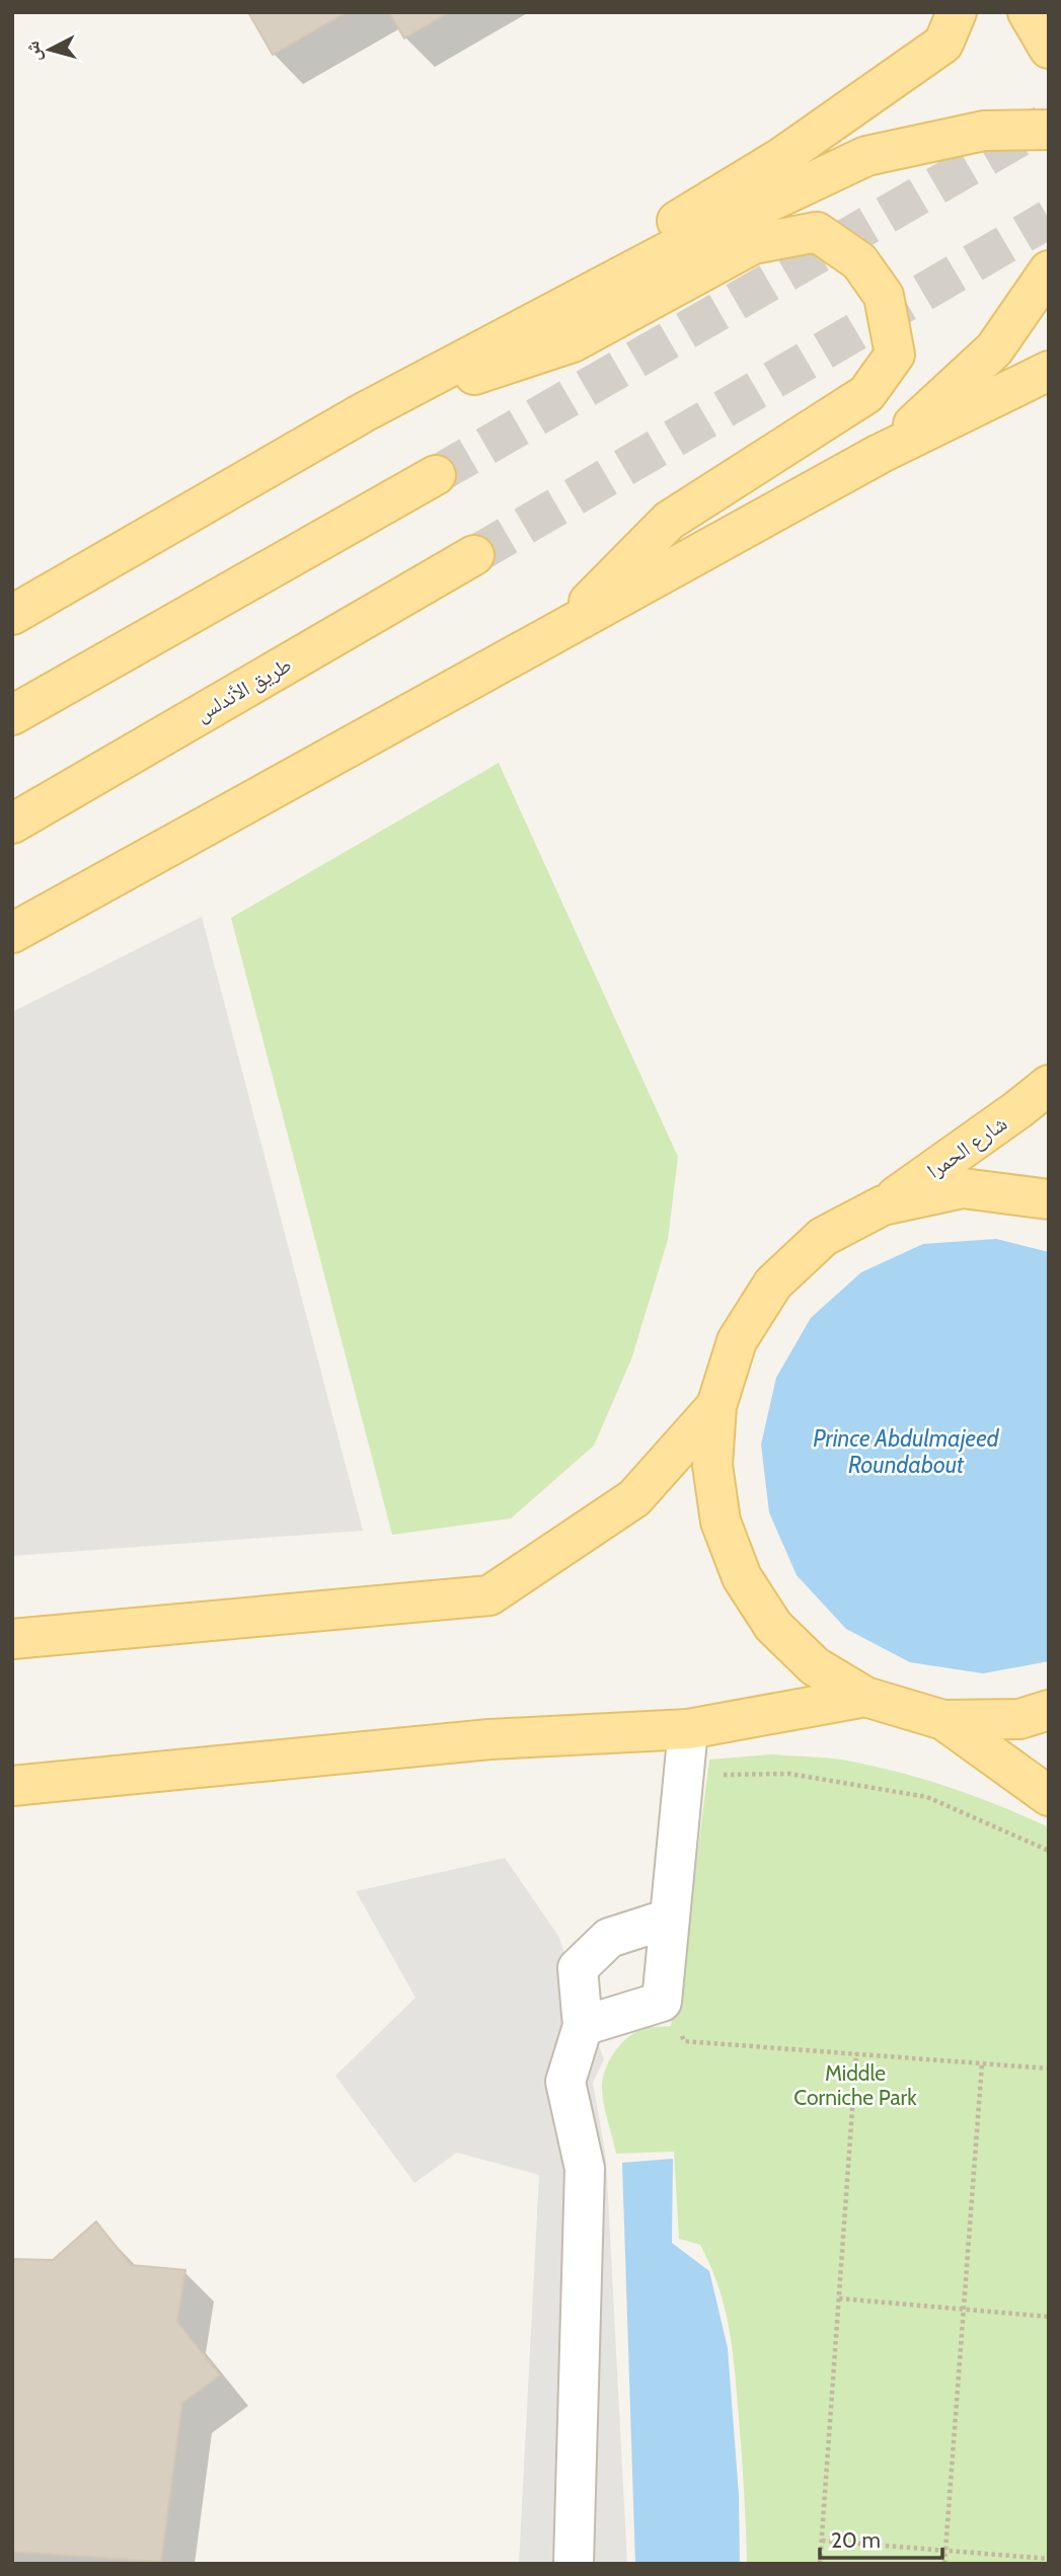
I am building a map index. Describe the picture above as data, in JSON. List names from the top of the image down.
{
  "streets": {
    "main road": ["طريق الأندلس", "شارع الحمرا"]
  },
  "water": ["Prince Abdulmajeed Roundabout"],
  "parks": ["Middle Corniche Park"],
  "scale_bar": "20 m",
  "north": "left"
}
